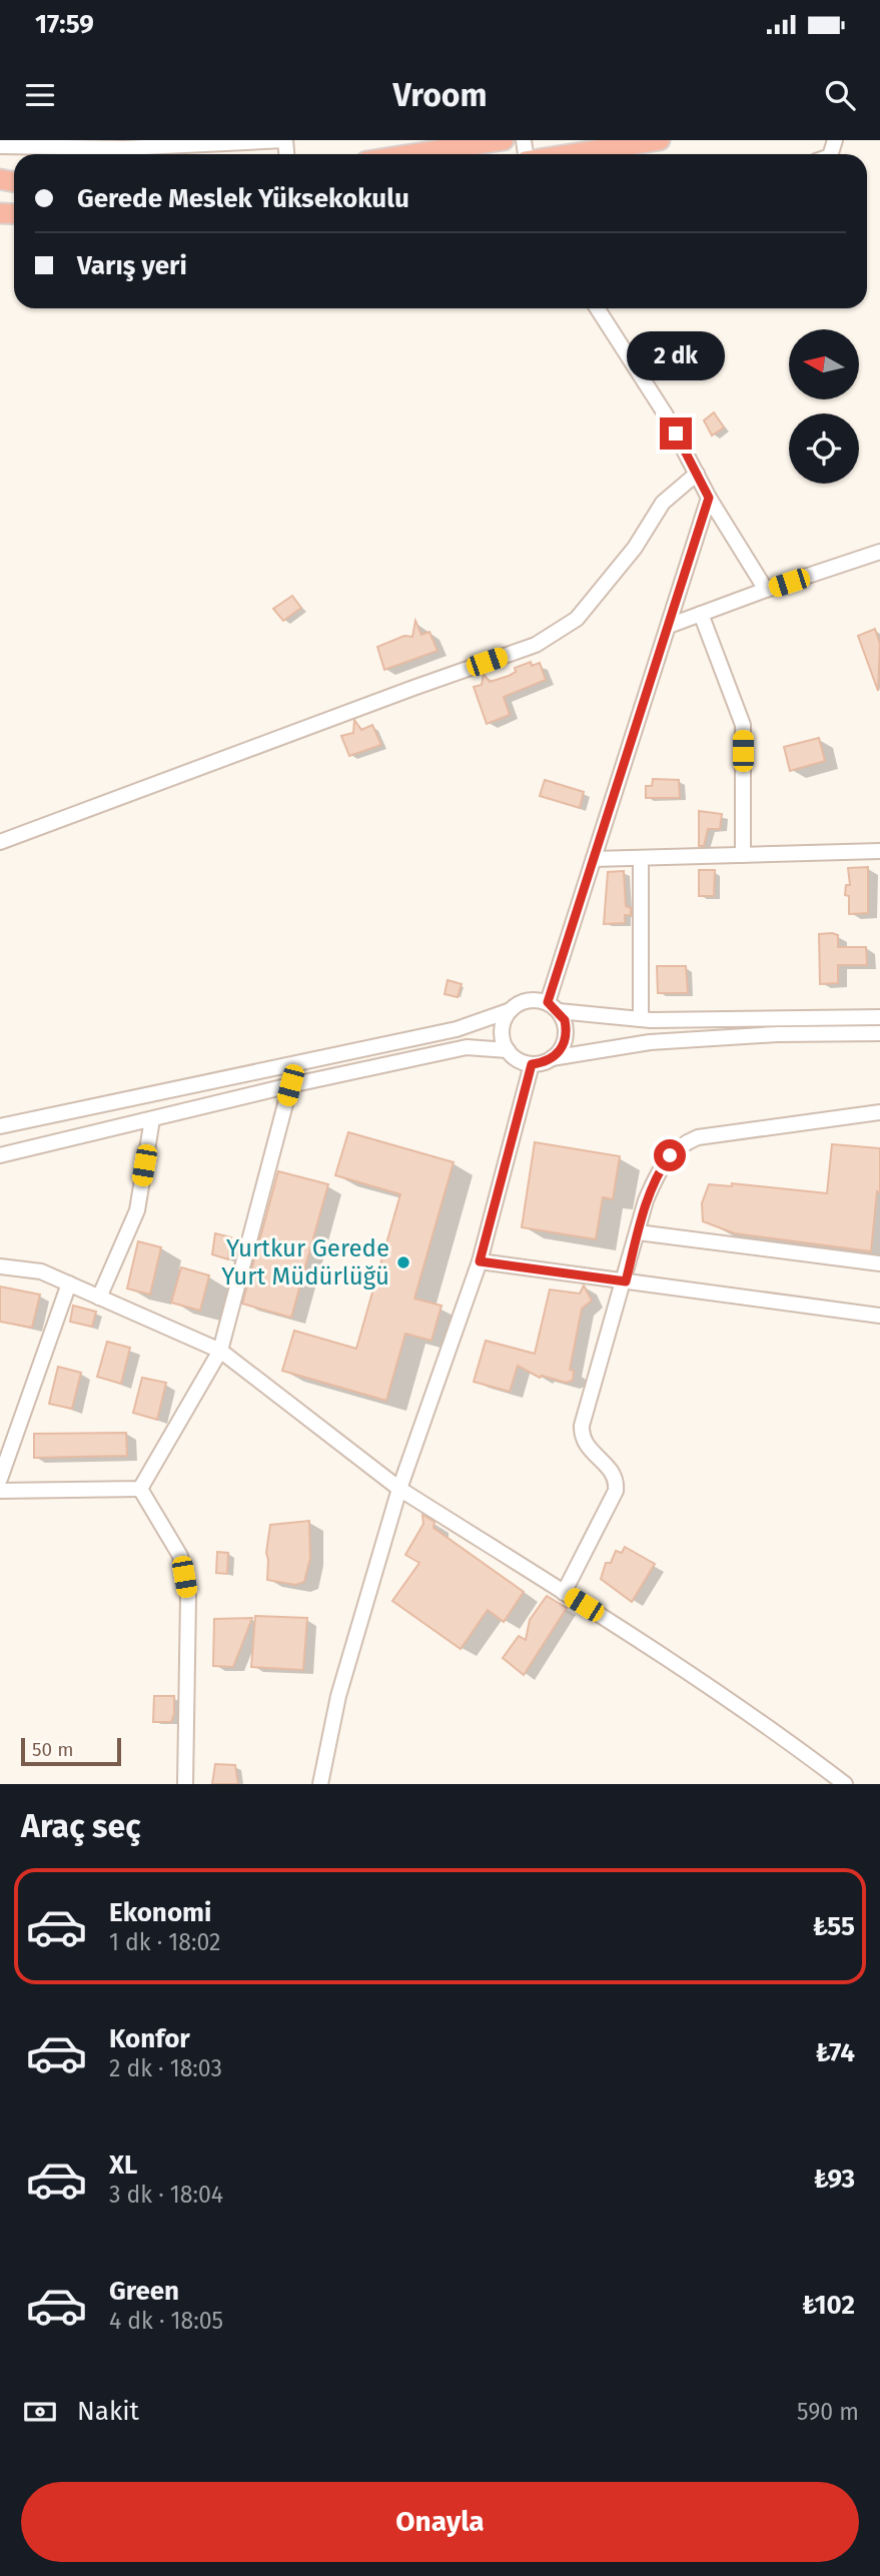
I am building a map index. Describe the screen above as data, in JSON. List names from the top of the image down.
{
  "places": ["Yurtkur Gerede Yurt Müdürlüğü"],
  "scale_bar": "50 m",
  "north": "left",
  "page": {
    "status": "17:59",
    "header": "Vroom",
    "banner": ["Gerede Meslek Yüksekokulu", "Varış yeri"],
    "bubble": "2 dk",
    "scale": "50 m",
    "heading": "Araç seç",
    "list": [
      {
        "name": "Ekonomi",
        "note": "1 dk · 18:02",
        "value": "₺55"
      },
      {
        "name": "Konfor",
        "note": "2 dk · 18:03",
        "value": "₺74"
      },
      {
        "name": "XL",
        "note": "3 dk · 18:04",
        "value": "₺93"
      },
      {
        "name": "Green",
        "note": "4 dk · 18:05",
        "value": "₺102"
      }
    ],
    "pay": ["Nakit", "590 m"],
    "buttons": "Onayla"
  }
}
